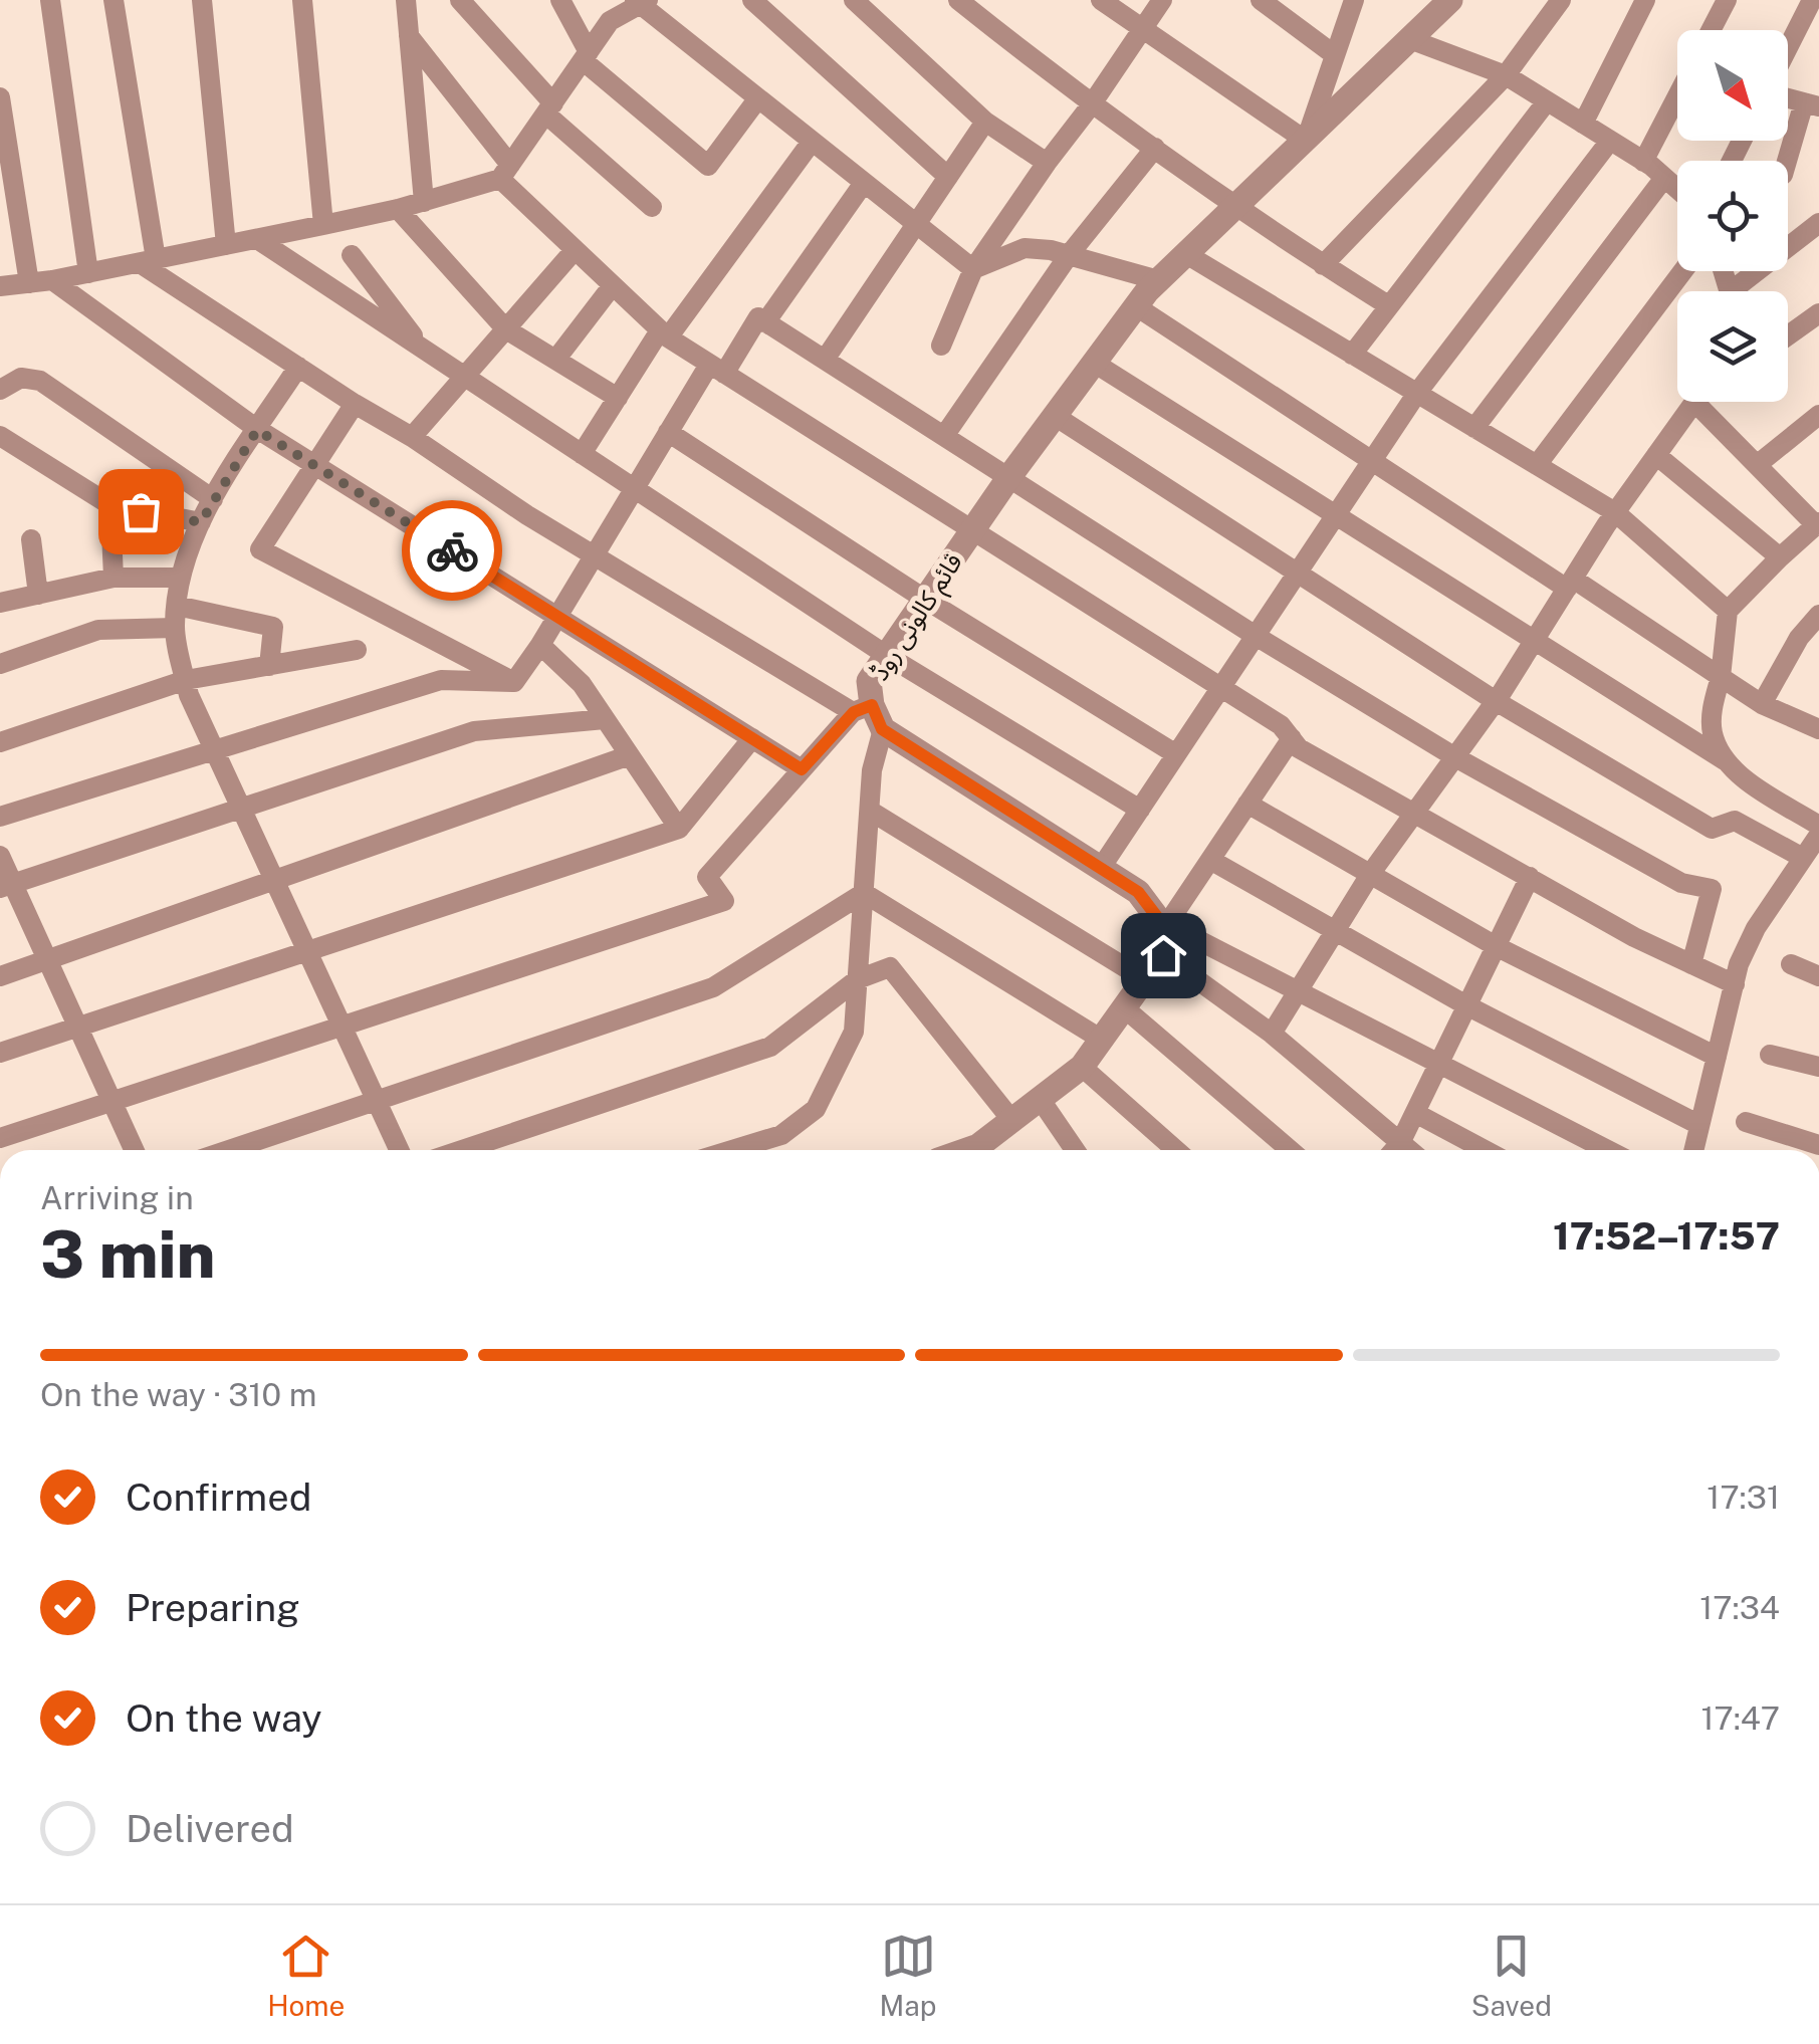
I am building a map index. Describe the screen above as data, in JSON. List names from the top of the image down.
{
  "streets": {
    "street": ["قائم کالونی روڈ"]
  },
  "north": "bottom right",
  "page": {
    "heading": ["3 min", "Arriving in", "17:52–17:57"],
    "bar": "On the way · 310 m",
    "list": [
      ["Confirmed", "17:31"],
      ["Preparing", "17:34"],
      ["On the way", "17:47"],
      "Delivered"
    ],
    "tabs": ["Home", "Map", "Saved"]
  }
}
